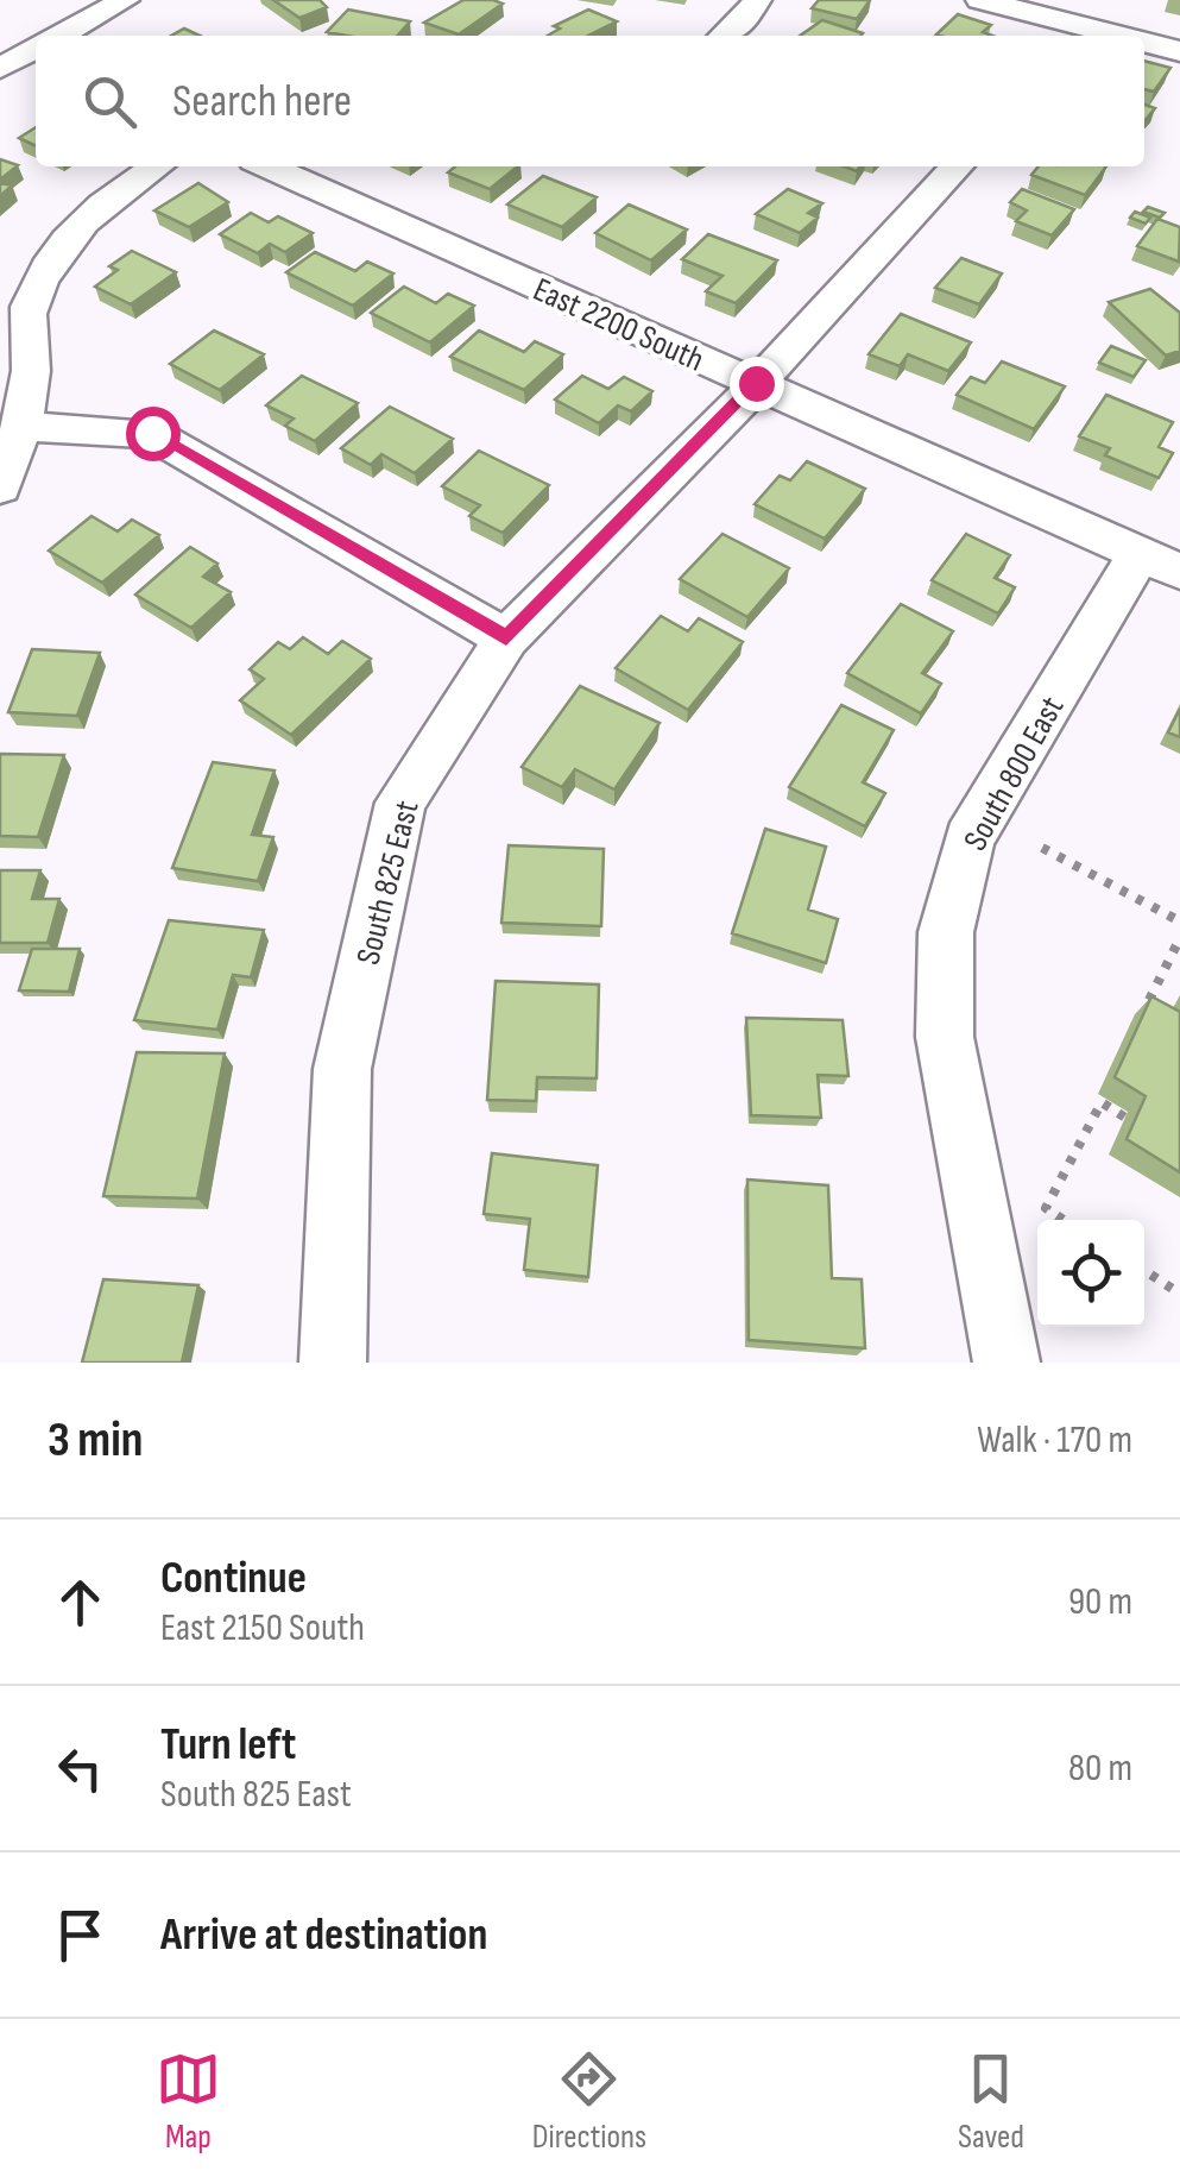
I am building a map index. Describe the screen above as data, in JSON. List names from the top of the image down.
{
  "streets": {
    "street": ["East 2200 South", "South 800 East", "South 825 East"]
  },
  "crossings": [
    ["East 2200 South", "South 800 East"],
    ["East 2200 South", "South 825 East"]
  ],
  "page": {
    "search": "Search here",
    "heading": ["3 min", "Walk · 170 m"],
    "list": [
      ["Continue", "East 2150 South", "90 m"],
      ["Turn left", "South 825 East", "80 m"],
      "Arrive at destination"
    ],
    "nav": ["Map", "Directions", "Saved"]
  }
}
